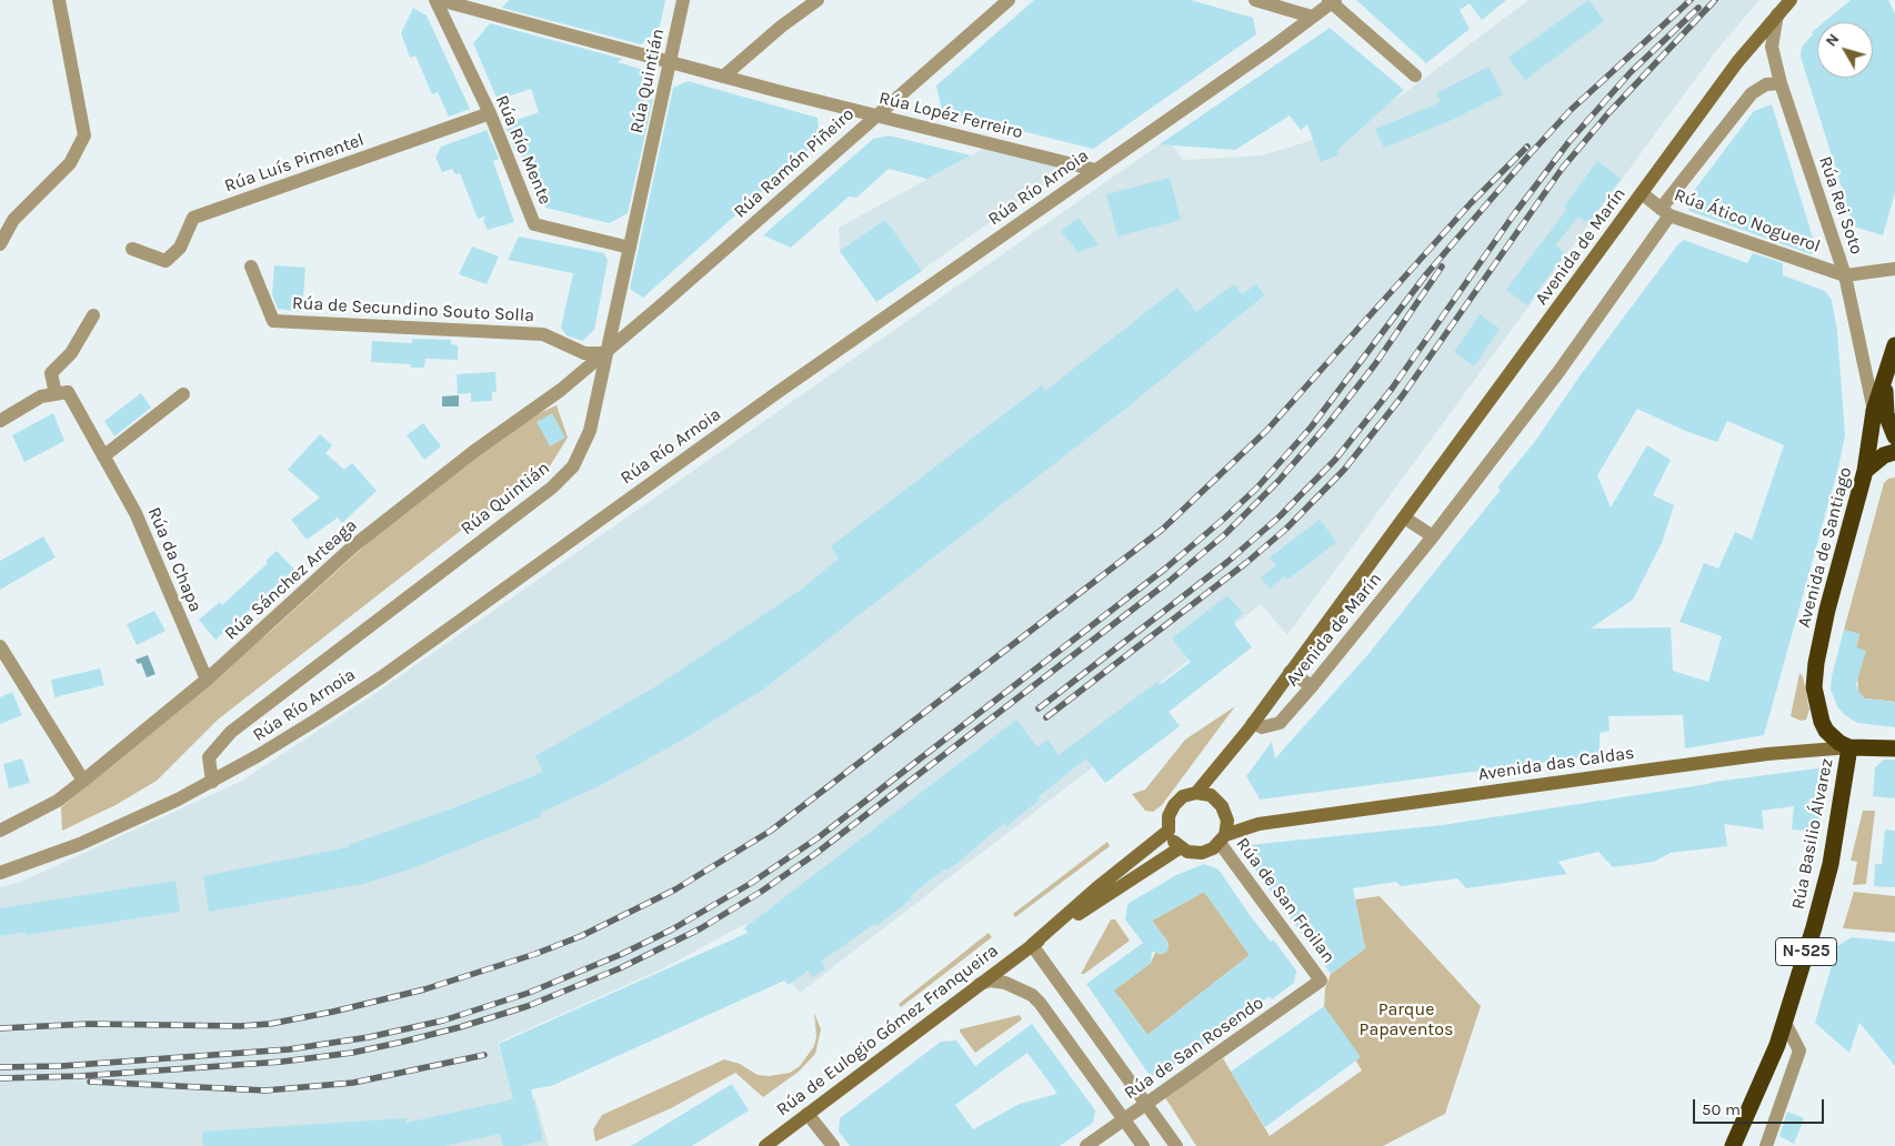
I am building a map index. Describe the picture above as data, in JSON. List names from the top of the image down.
{
  "streets": {
    "highway": [
      "Avenida de Santiago",
      "Avenida das Caldas",
      "Rúa Basilio Álvarez",
      "N-525"
    ],
    "main road": ["Avenida de Marín", "Rúa de Eulogio Gómez Franqueira"],
    "street": [
      "Rúa Quintián",
      "Rúa Lopéz Ferreiro",
      "Rúa Río Mente",
      "Rúa Luís Pimentel",
      "Rúa Ramón Piñeiro",
      "Rúa Río Arnoia",
      "Rúa Rei Soto",
      "Rúa Ático Noguerol",
      "Rúa de Secundino Souto Solla",
      "Rúa da Chapa",
      "Rúa Sánchez Arteaga",
      "Rúa de San Froilan",
      "Rúa de San Rosendo"
    ]
  },
  "crossings": [
    ["Rúa Quintián", "Rúa Lopéz Ferreiro"],
    ["Rúa Quintián", "Rúa Río Mente"],
    ["Rúa Quintián", "Rúa Ramón Piñeiro"],
    ["Rúa Quintián", "Rúa Río Arnoia"],
    ["Rúa Quintián", "Rúa de Secundino Souto Solla"],
    ["Rúa Quintián", "Rúa Sánchez Arteaga"],
    ["Rúa Lopéz Ferreiro", "Rúa Ramón Piñeiro"],
    ["Rúa Lopéz Ferreiro", "Rúa Río Arnoia"],
    ["Rúa Río Mente", "Rúa Luís Pimentel"],
    ["Rúa Ramón Piñeiro", "Rúa de Secundino Souto Solla"],
    ["Rúa Ramón Piñeiro", "Rúa Sánchez Arteaga"],
    ["Rúa Rei Soto", "Rúa Ático Noguerol"],
    ["Rúa Rei Soto", "Avenida de Marín"],
    ["Rúa Rei Soto", "Avenida de Santiago"],
    ["Rúa Ático Noguerol", "Avenida de Marín"],
    ["Rúa de Secundino Souto Solla", "Rúa Sánchez Arteaga"],
    ["Avenida de Santiago", "Avenida das Caldas"],
    ["Avenida de Santiago", "Rúa Basilio Álvarez"],
    ["Rúa da Chapa", "Rúa Sánchez Arteaga"],
    ["Avenida das Caldas", "Rúa Basilio Álvarez"],
    ["Avenida das Caldas", "Rúa de San Froilan"],
    ["Avenida das Caldas", "Rúa de Eulogio Gómez Franqueira"],
    ["Rúa de San Froilan", "Rúa de Eulogio Gómez Franqueira"],
    ["Rúa de San Froilan", "Rúa de San Rosendo"]
  ],
  "parks": ["Parque Papaventos"],
  "scale_bar": "50 m",
  "north": "top left"
}
